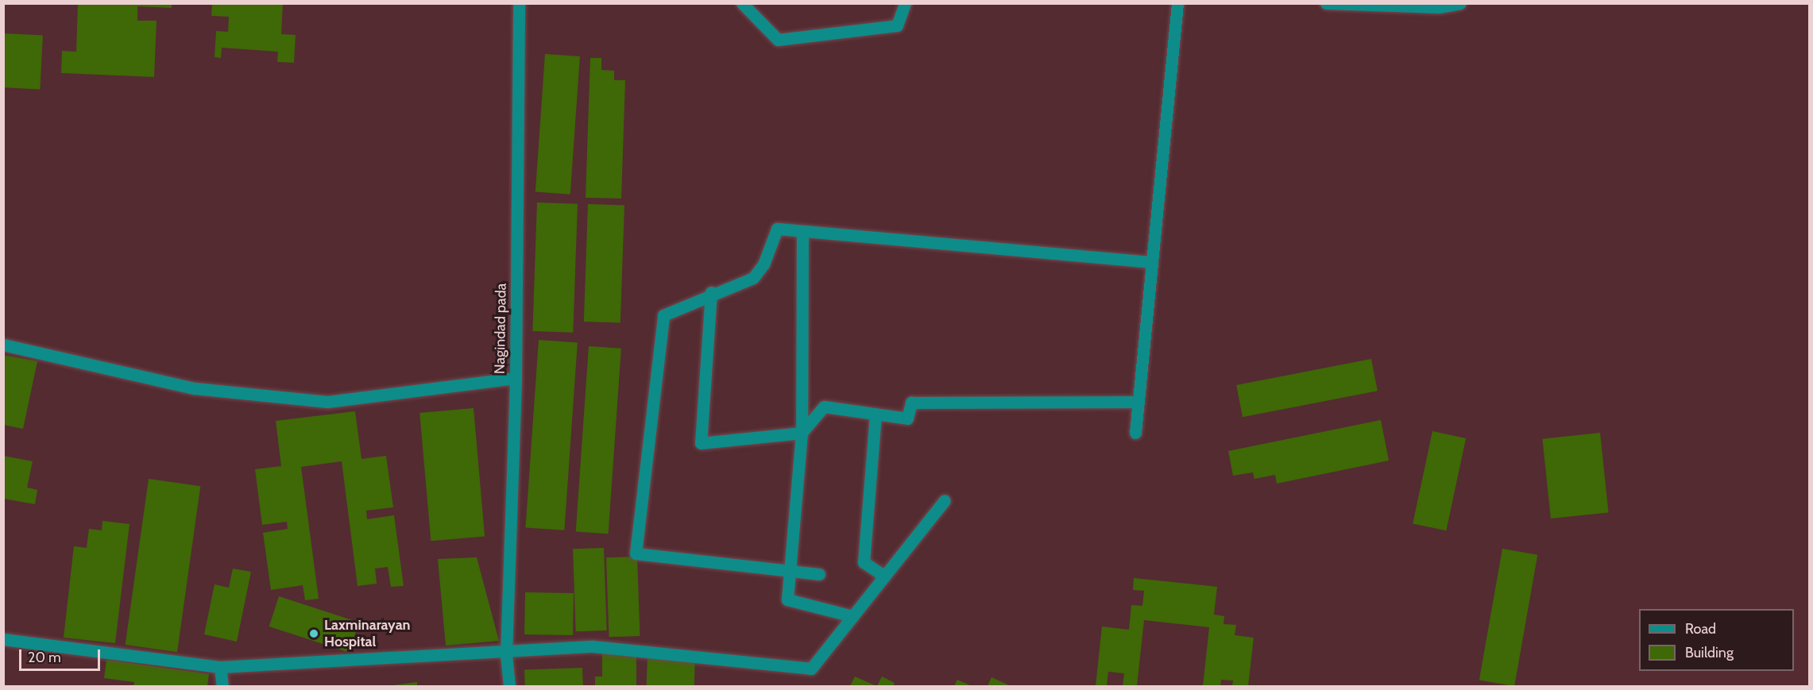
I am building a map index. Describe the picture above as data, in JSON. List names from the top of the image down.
{
  "streets": {
    "street": ["Nagindad pada"]
  },
  "places": ["Laxminarayan Hospital"],
  "legend": ["Road", "Building"],
  "scale_bar": "20 m"
}
